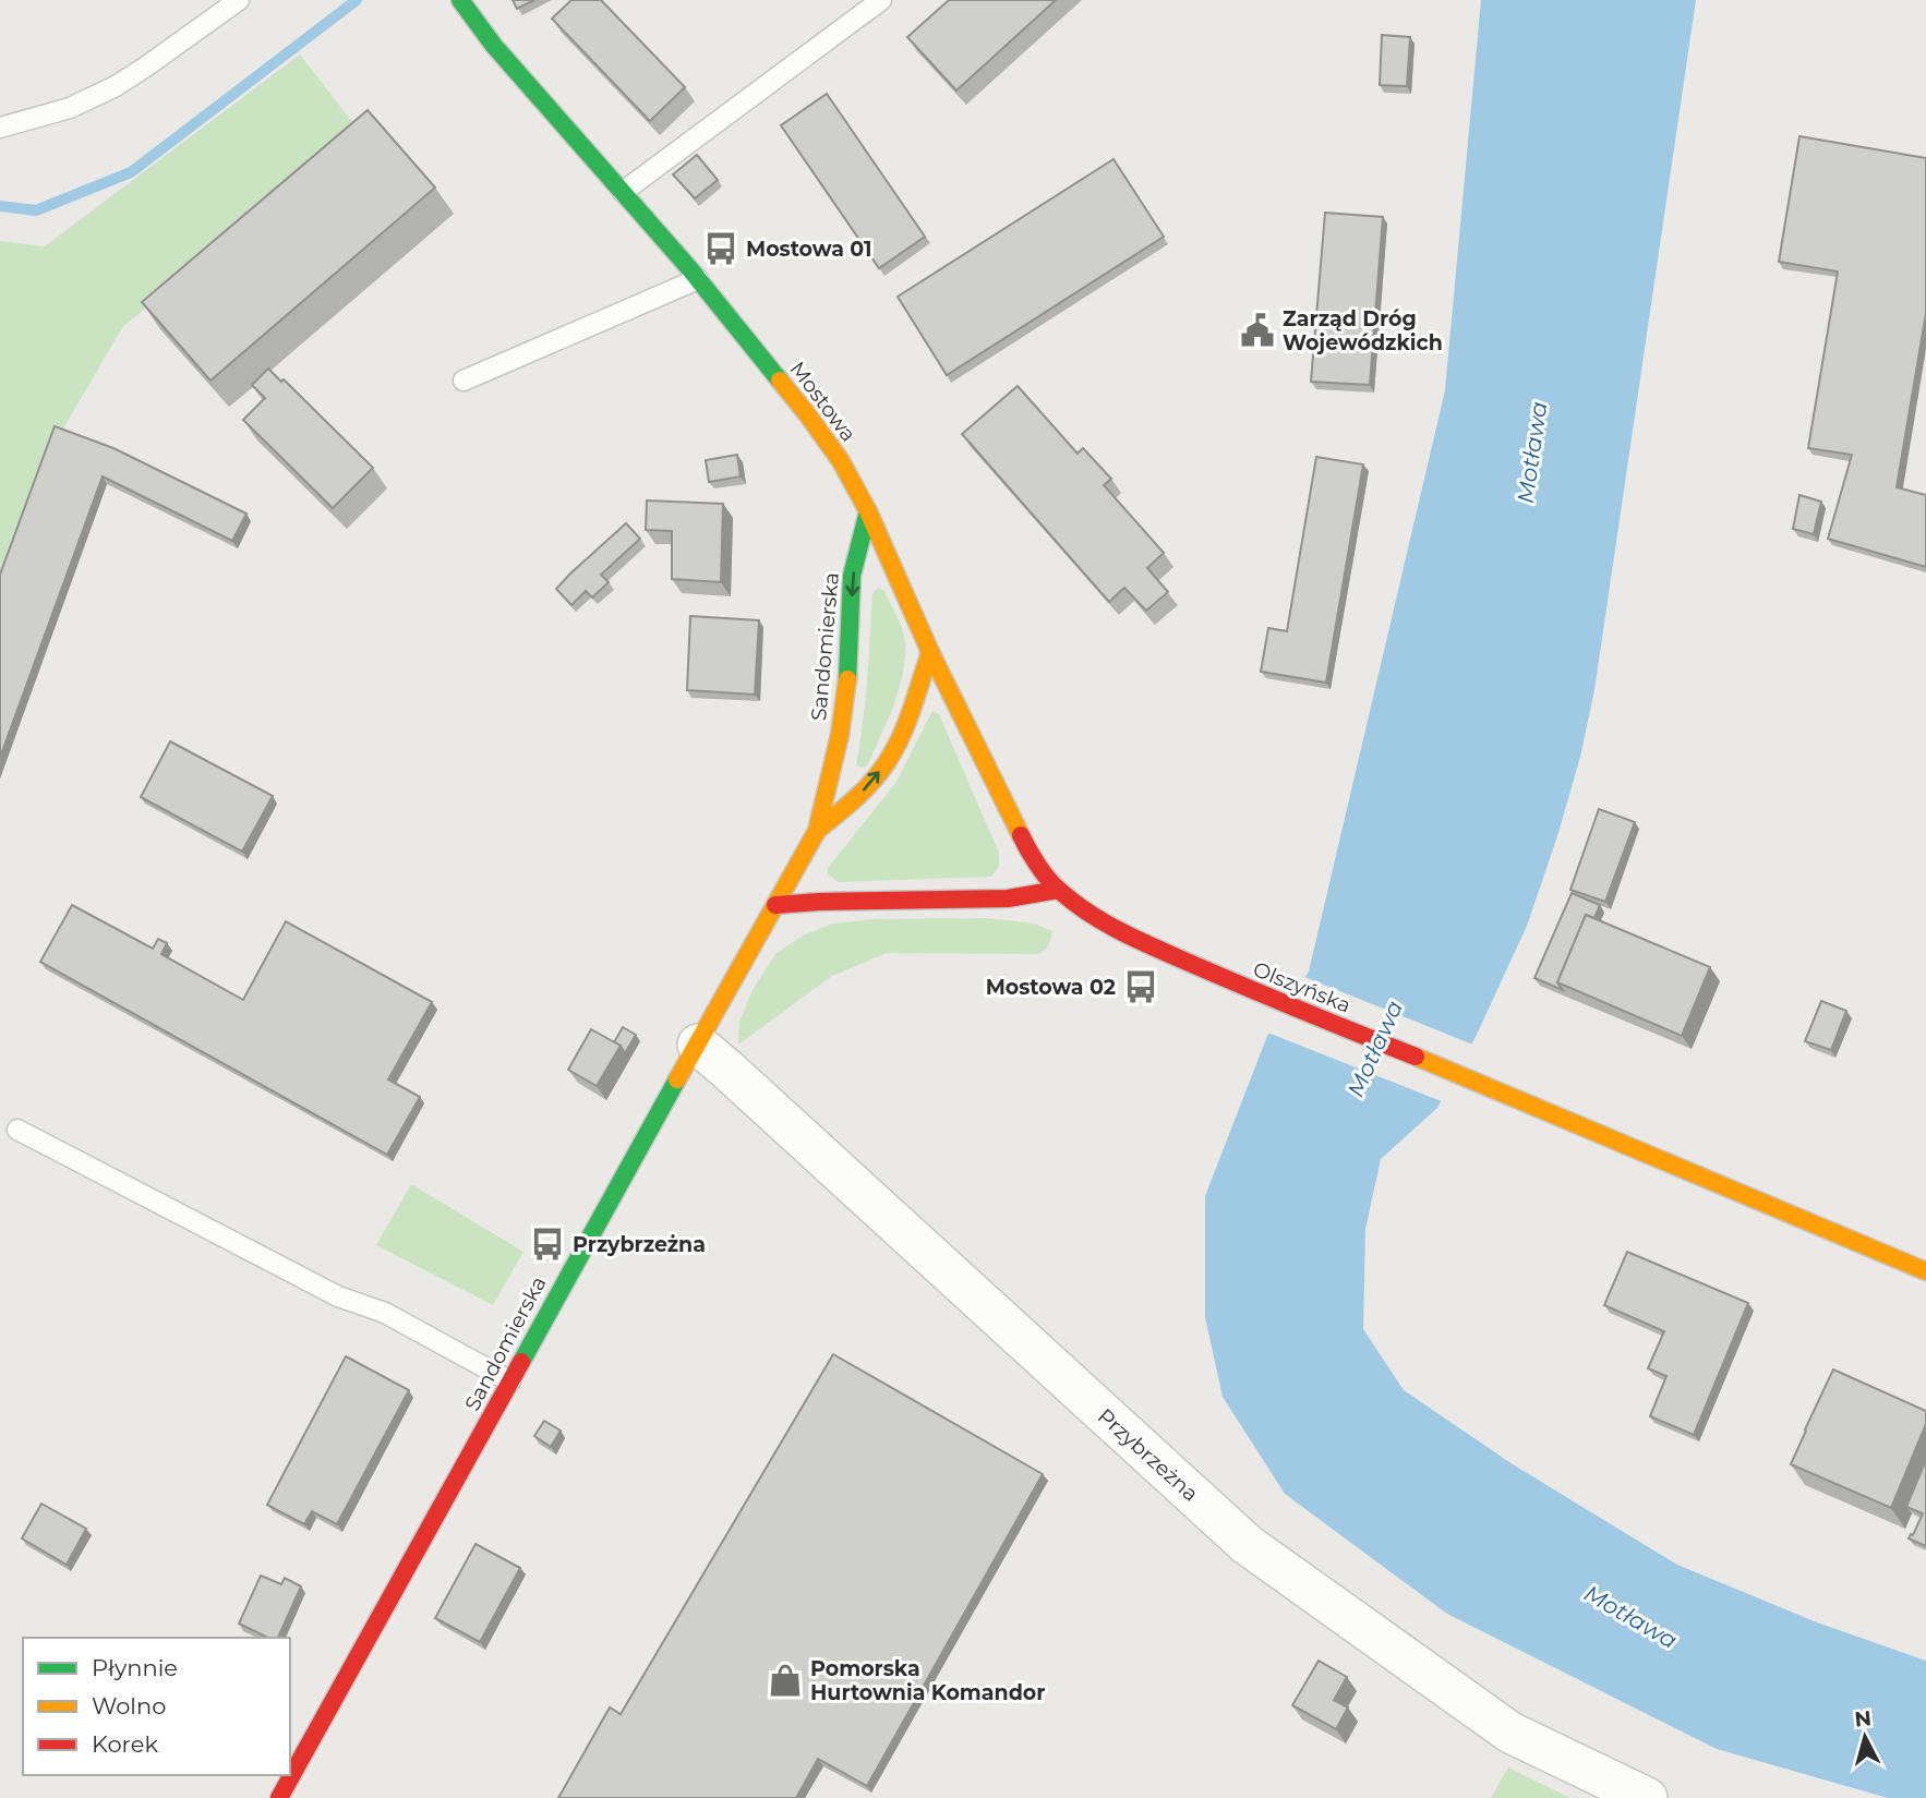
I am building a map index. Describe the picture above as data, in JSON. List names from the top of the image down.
{
  "streets": {
    "street": [
      "Mostowa",
      "Sandomierska",
      "Olszyńska",
      "Przybrzeżna"
    ]
  },
  "crossings": [
    ["Mostowa", "Sandomierska"],
    ["Mostowa", "Olszyńska"],
    ["Sandomierska", "Przybrzeżna"]
  ],
  "water": ["Motława"],
  "places": {
    "bus stop": ["Mostowa 01", "Mostowa 02", "Przybrzeżna"],
    "public building": ["Zarząd Dróg Wojewódzkich"],
    "shop": ["Pomorska Hurtownia Komandor"]
  },
  "legend": ["Płynnie", "Wolno", "Korek"],
  "north": "top"
}
